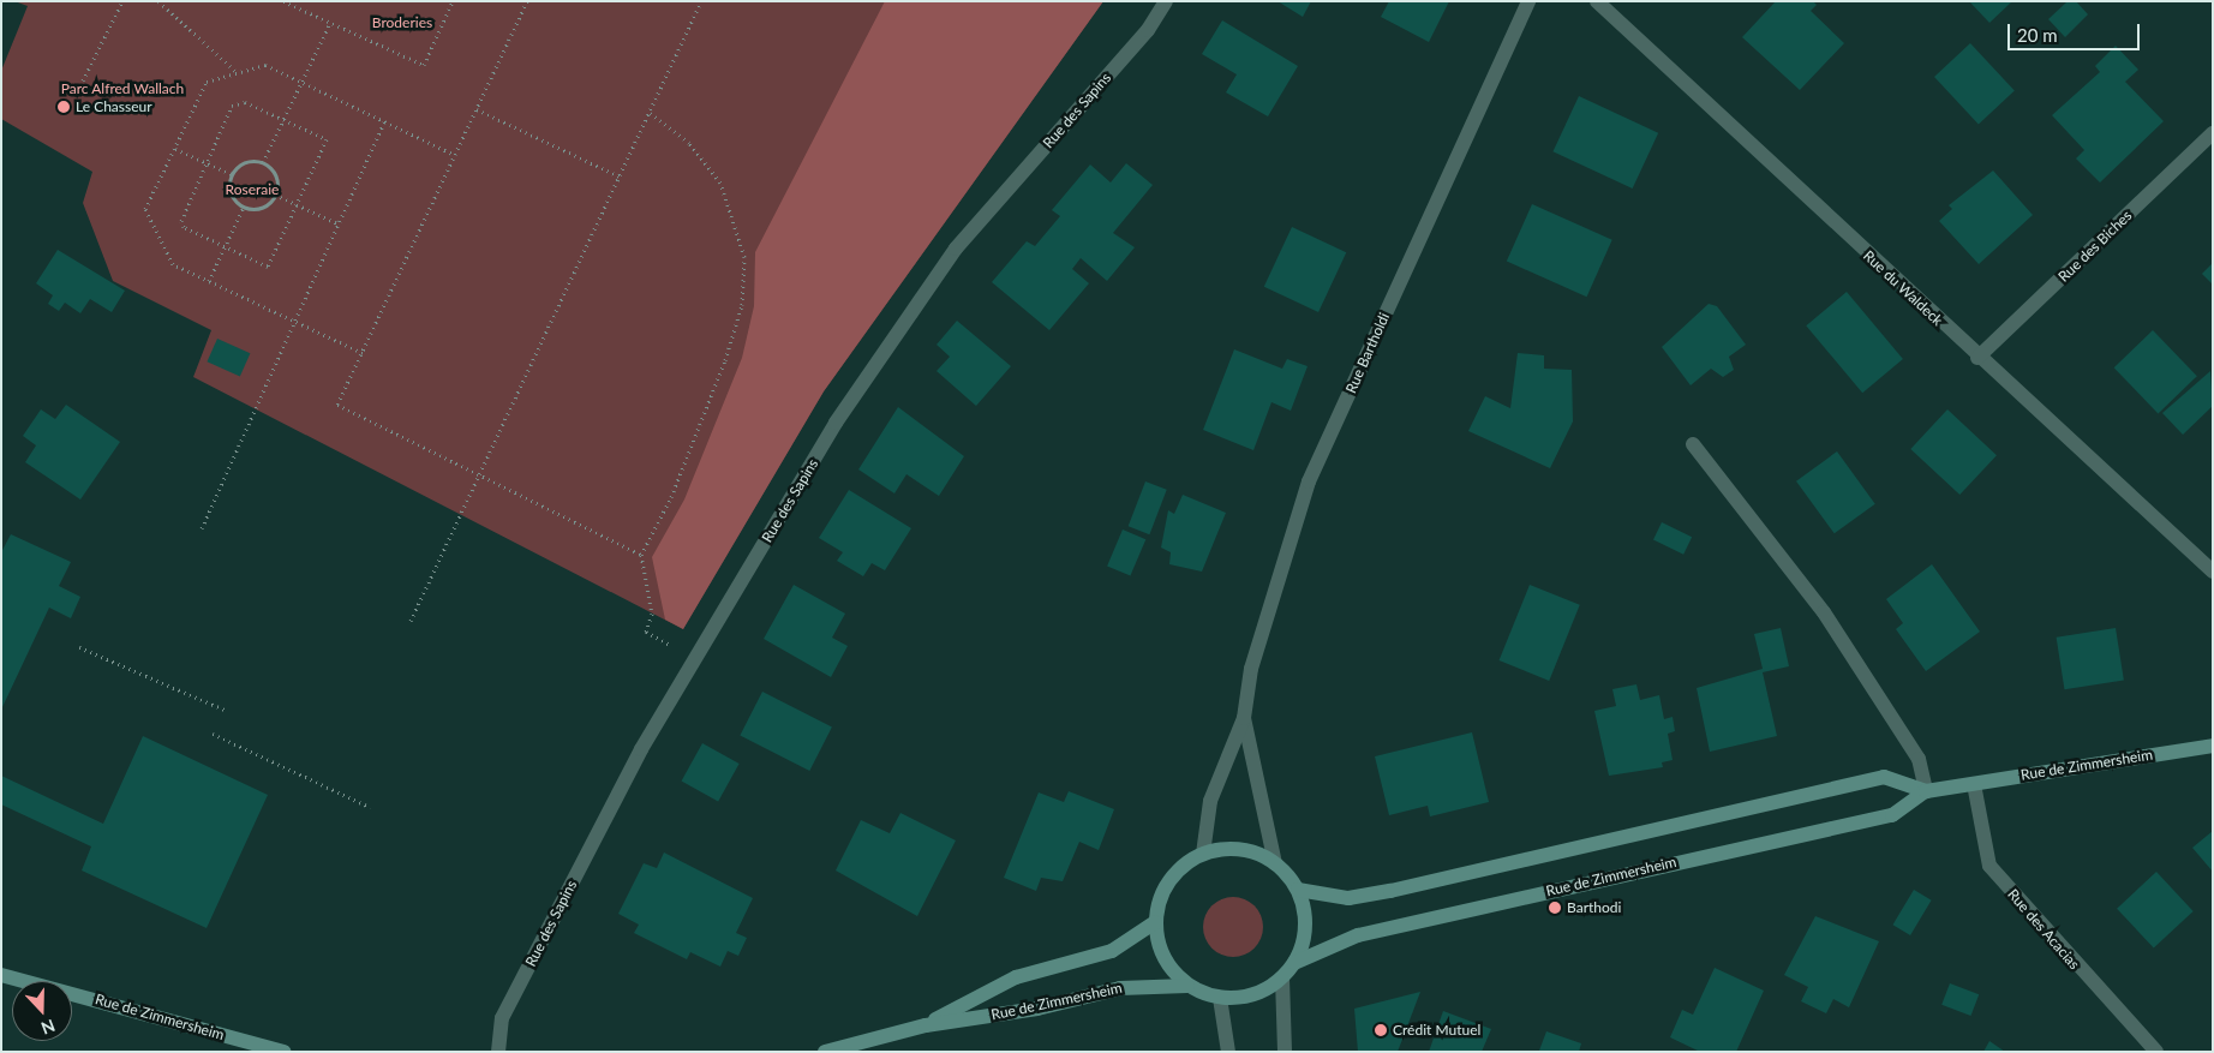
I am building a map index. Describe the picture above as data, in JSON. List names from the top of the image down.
{
  "streets": {
    "main road": ["Rue de Zimmersheim"],
    "street": [
      "Rue des Sapins",
      "Rue des Biches",
      "Rue du Waldeck",
      "Rue Bartholdi",
      "Rue des Acacias"
    ]
  },
  "crossings": [
    ["Rue des Biches", "Rue du Waldeck"],
    ["Rue Bartholdi", "Rue de Zimmersheim"],
    ["Rue de Zimmersheim", "Rue des Acacias"]
  ],
  "parks": ["Broderies", "Parc Alfred Wallach", "Roseraie"],
  "places": ["Le Chasseur", "Barthodi", "Crédit Mutuel"],
  "scale_bar": "20 m",
  "north": "bottom"
}
